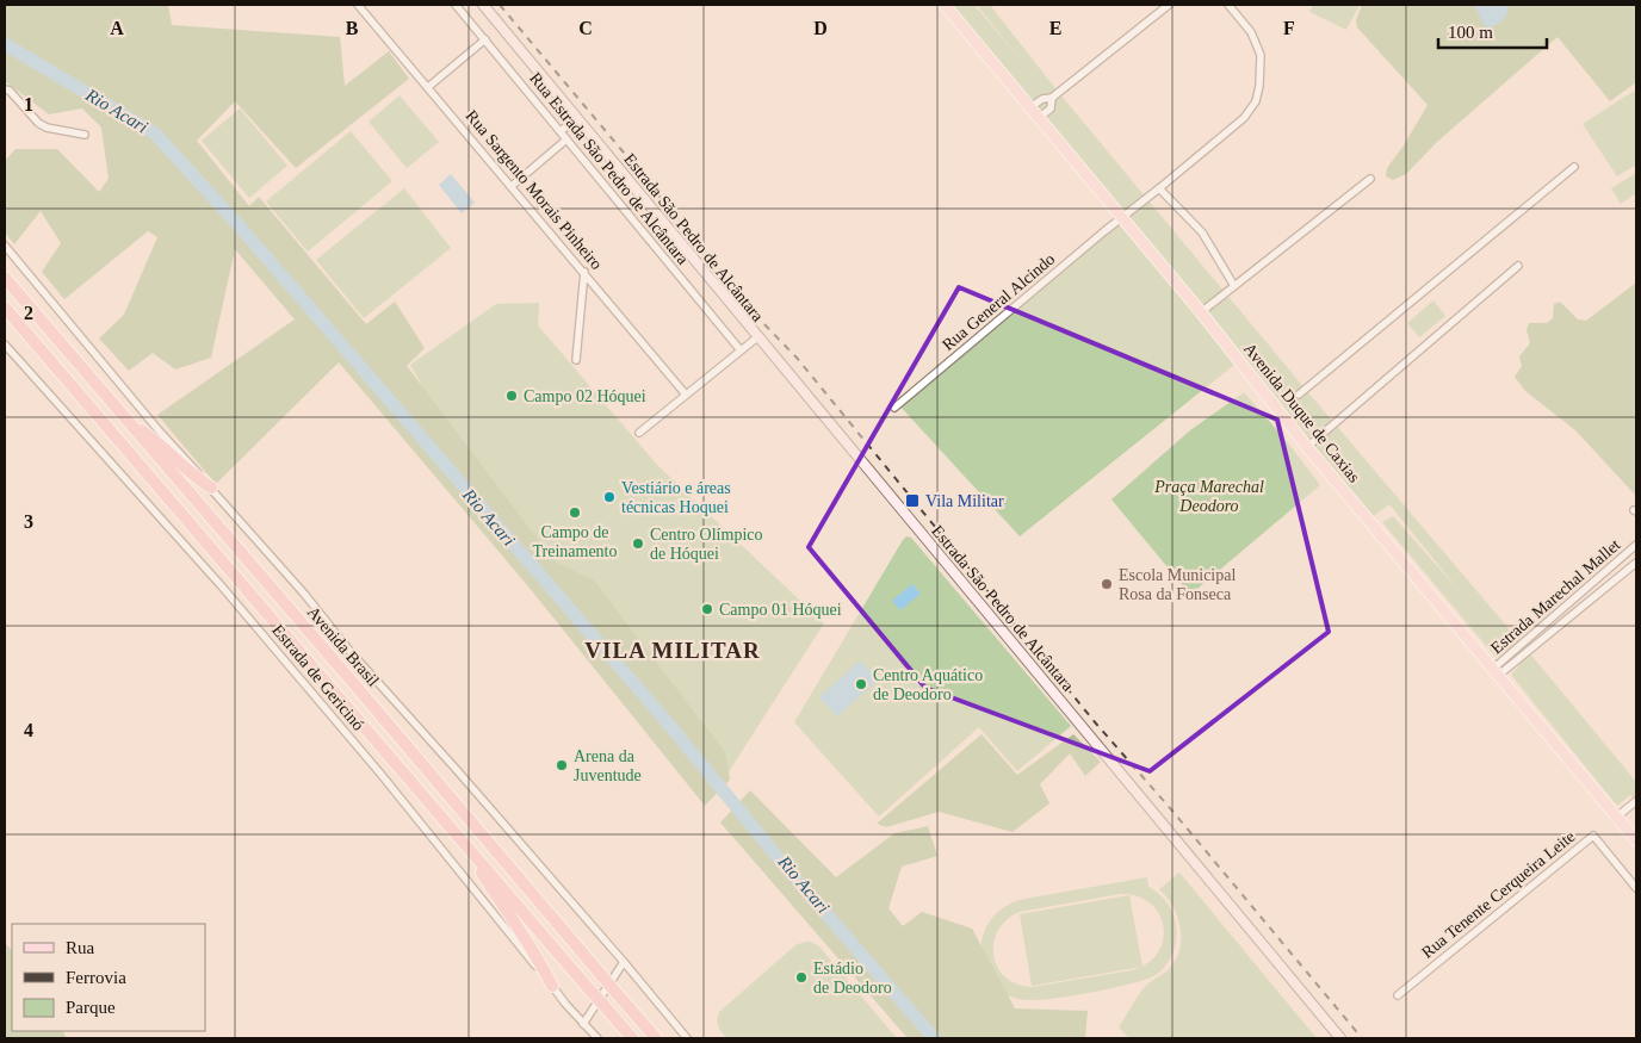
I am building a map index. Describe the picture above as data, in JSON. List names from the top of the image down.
{
  "streets": {
    "highway": ["Avenida Brasil"],
    "main road": ["Avenida Duque de Caxias"],
    "street": [
      "Rua Estrada São Pedro de Alcântara",
      "Rua Sargento Morais Pinheiro",
      "Estrada São Pedro de Alcântara",
      "Rua General Alcindo",
      "Estrada Marechal Mallet",
      "Estrada de Gericinó",
      "Rua Tenente Cerqueira Leite"
    ]
  },
  "crossings": [
    ["Rua General Alcindo", "Avenida Duque de Caxias"],
    ["Avenida Duque de Caxias", "Estrada Marechal Mallet"]
  ],
  "districts": ["VILA MILITAR"],
  "water": ["Rio Acari"],
  "parks": ["Praça Marechal Deodoro"],
  "places": {
    "other": [
      "Campo 02 Hóquei",
      "Vestiário e áreas técnicas Hoquei",
      "Campo de Treinamento",
      "Centro Olímpico de Hóquei",
      "Escola Municipal Rosa da Fonseca",
      "Campo 01 Hóquei",
      "Centro Aquático de Deodoro",
      "Arena da Juventude",
      "Estádio de Deodoro"
    ],
    "transit": ["Vila Militar"]
  },
  "legend": ["Rua", "Ferrovia", "Parque"],
  "scale_bar": "100 m",
  "grid": {
    "columns": [
      "A",
      "B",
      "C",
      "D",
      "E",
      "F"
    ],
    "rows": [
      "1",
      "2",
      "3",
      "4"
    ]
  }
}
